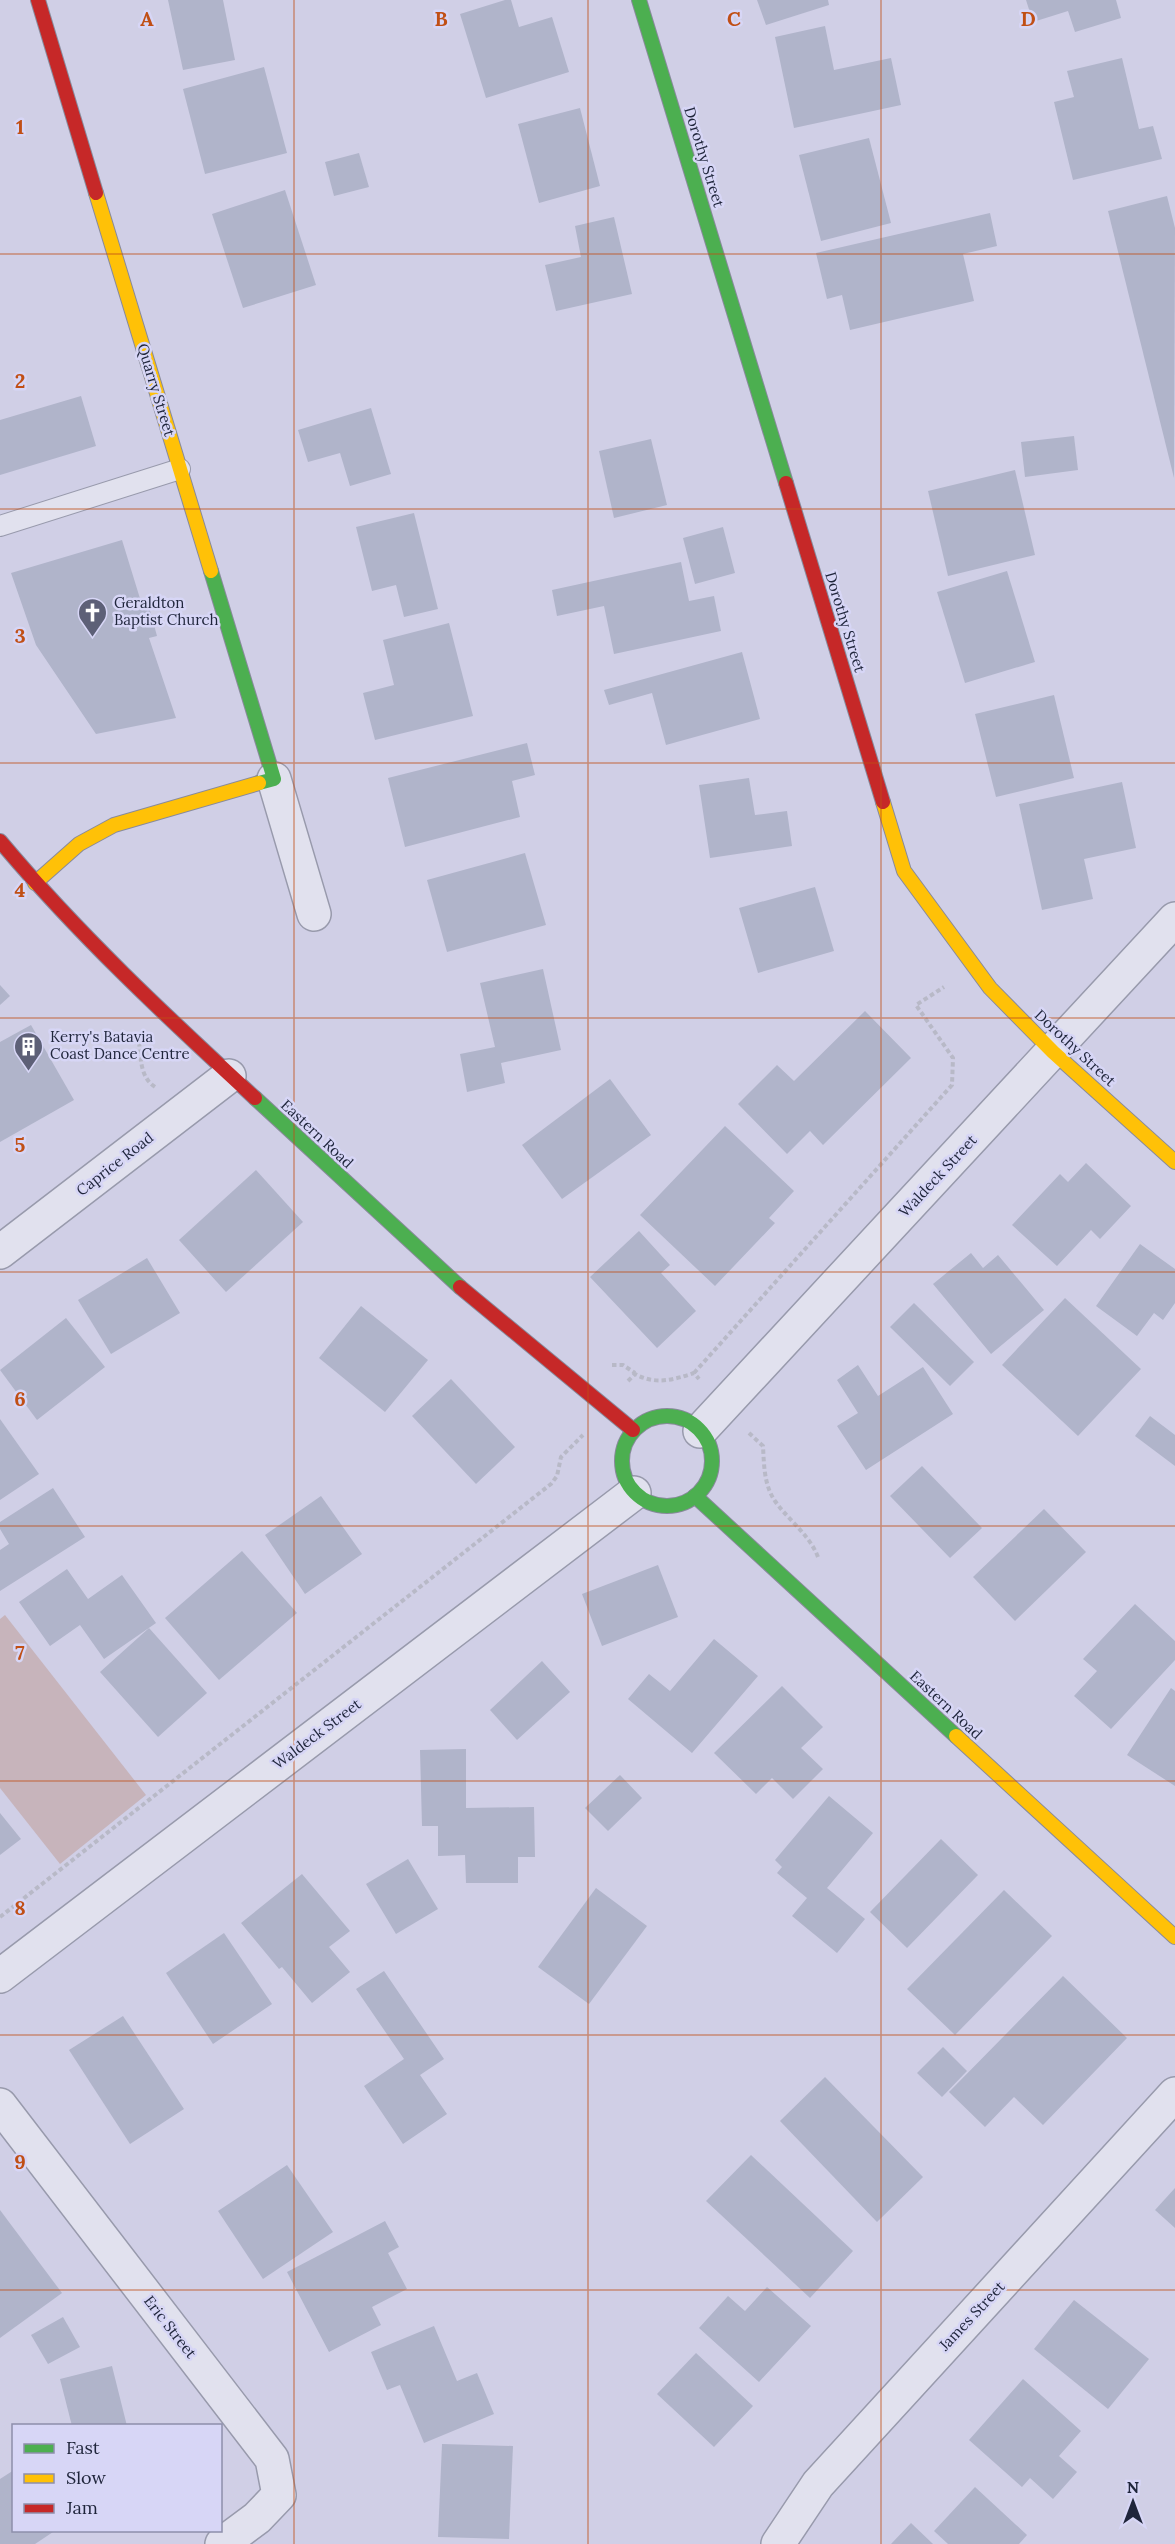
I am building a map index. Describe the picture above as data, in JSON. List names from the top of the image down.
{
  "streets": {
    "street": [
      "Dorothy Street",
      "Quarry Street",
      "Eastern Road",
      "Caprice Road",
      "Waldeck Street",
      "James Street",
      "Eric Street"
    ]
  },
  "crossings": [
    ["Dorothy Street", "Waldeck Street"],
    ["Eastern Road", "Caprice Road"],
    ["Eastern Road", "Waldeck Street"]
  ],
  "places": {
    "church": ["Geraldton Baptist Church"],
    "building": ["Kerry's Batavia Coast Dance Centre"]
  },
  "legend": ["Fast", "Slow", "Jam"],
  "north": "top",
  "grid": {
    "columns": [
      "A",
      "B",
      "C",
      "D"
    ],
    "rows": [
      "1",
      "2",
      "3",
      "4",
      "5",
      "6",
      "7",
      "8",
      "9"
    ]
  }
}
